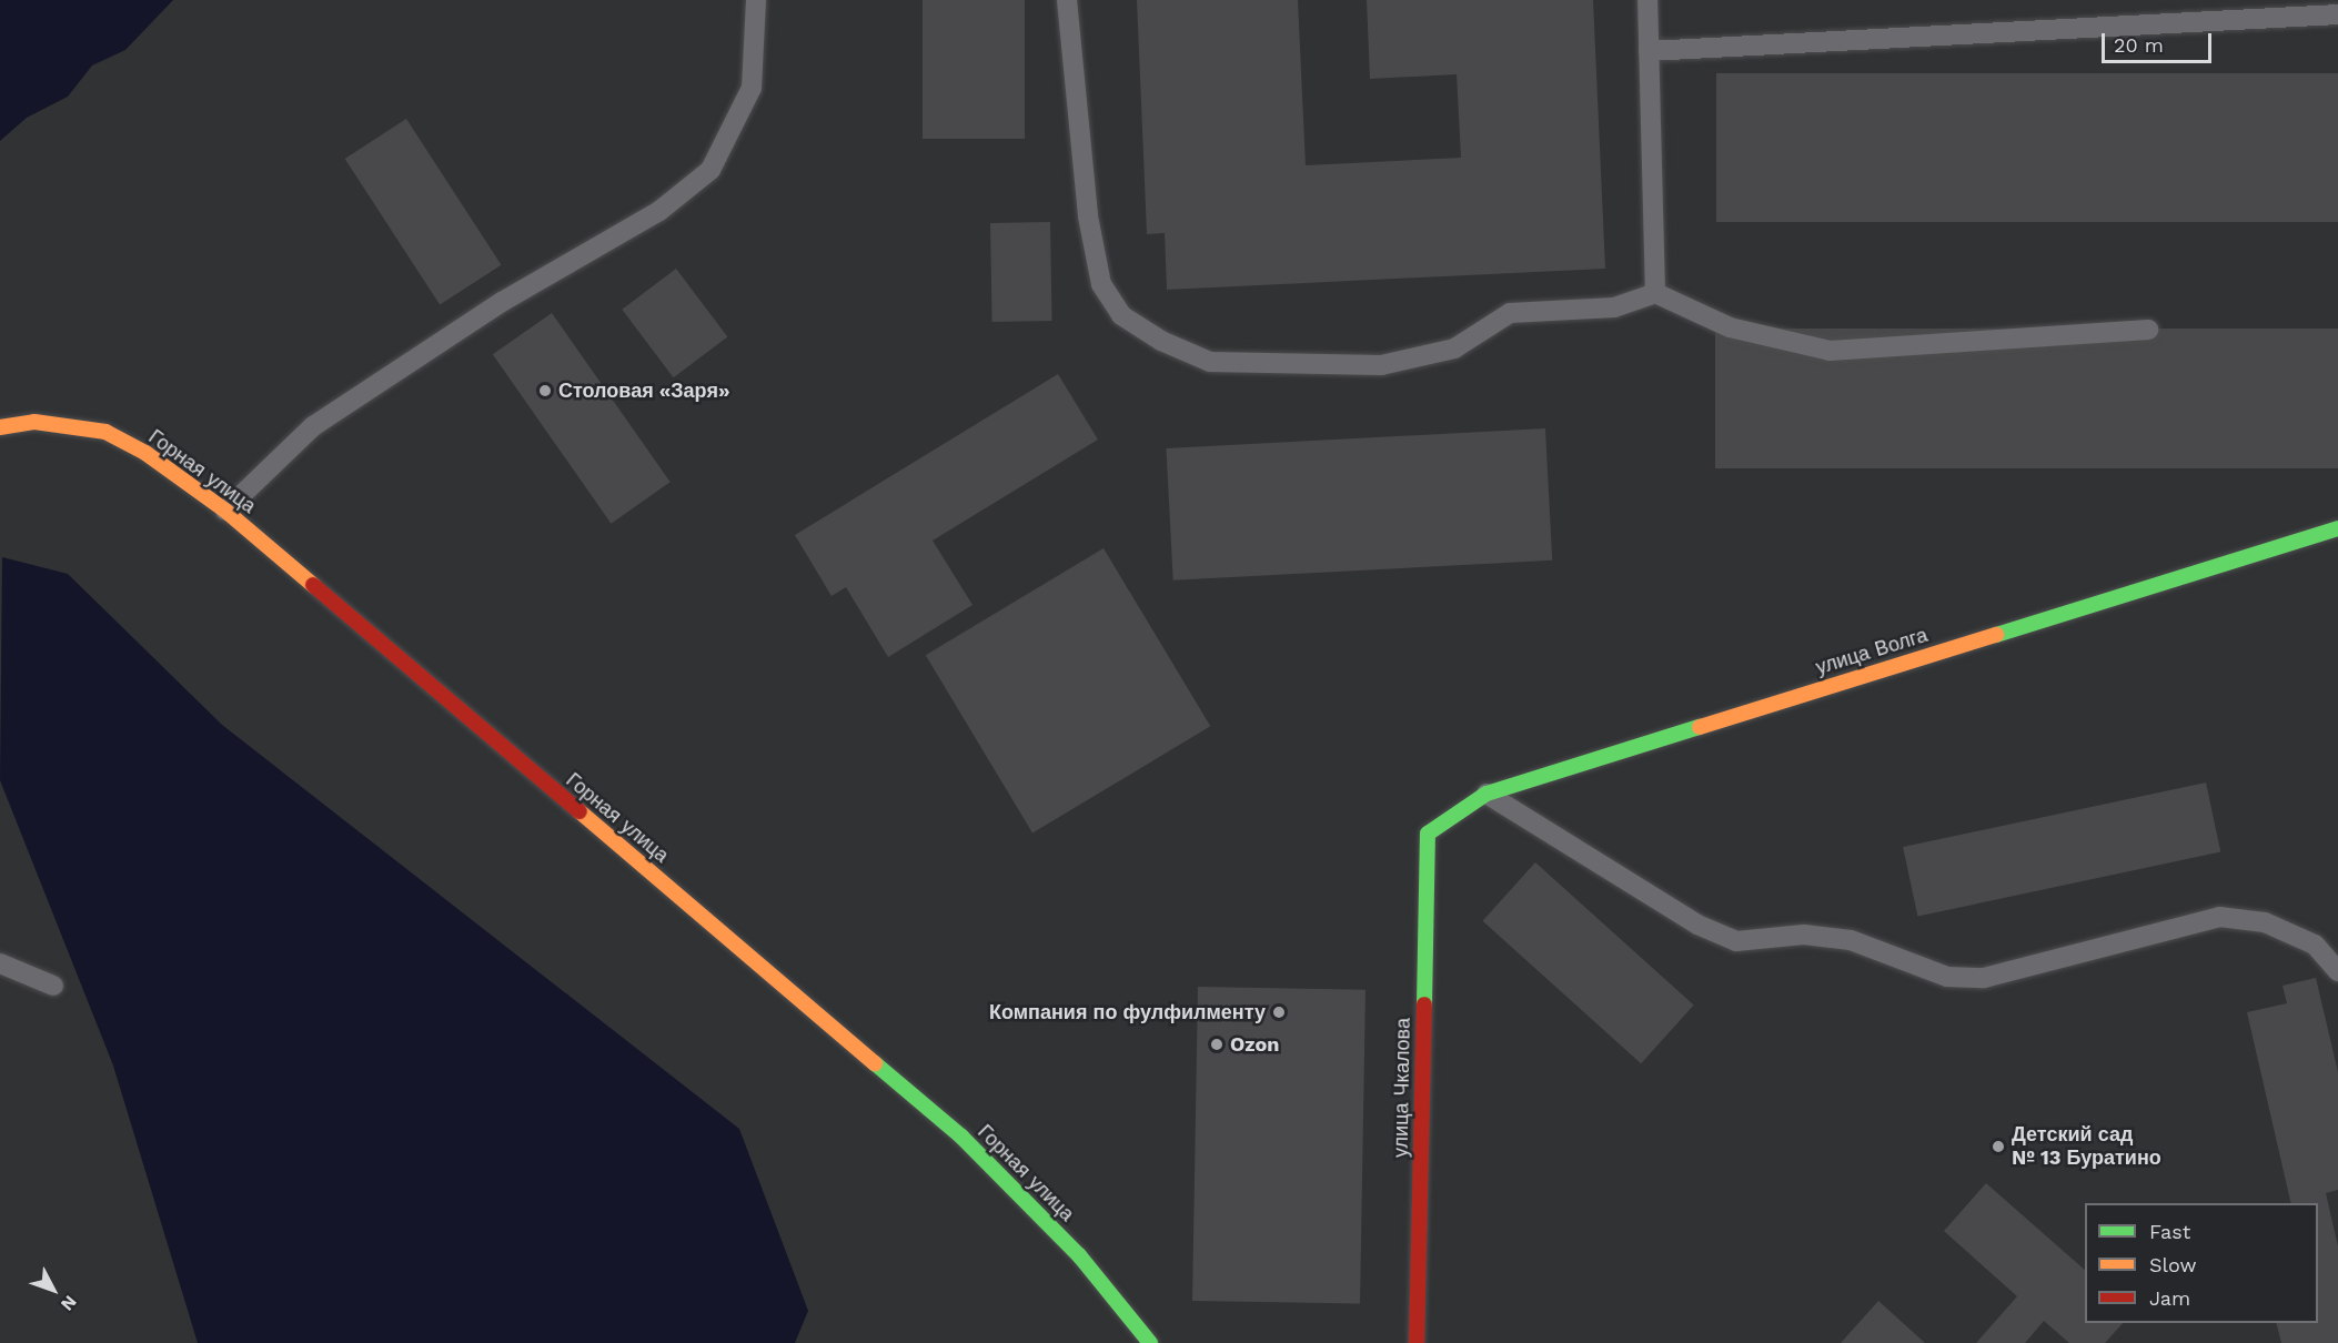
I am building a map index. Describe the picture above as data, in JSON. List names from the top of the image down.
{
  "streets": {
    "main road": ["Горная улица", "улица Волга", "улица Чкалова"]
  },
  "crossings": [
    ["улица Волга", "улица Чкалова"]
  ],
  "places": [
    "Столовая «Заря»",
    "Компания по фулфилменту",
    "Ozon",
    "Детский сад № 13 Буратино"
  ],
  "legend": ["Fast", "Slow", "Jam"],
  "scale_bar": "20 m",
  "north": "bottom right"
}
